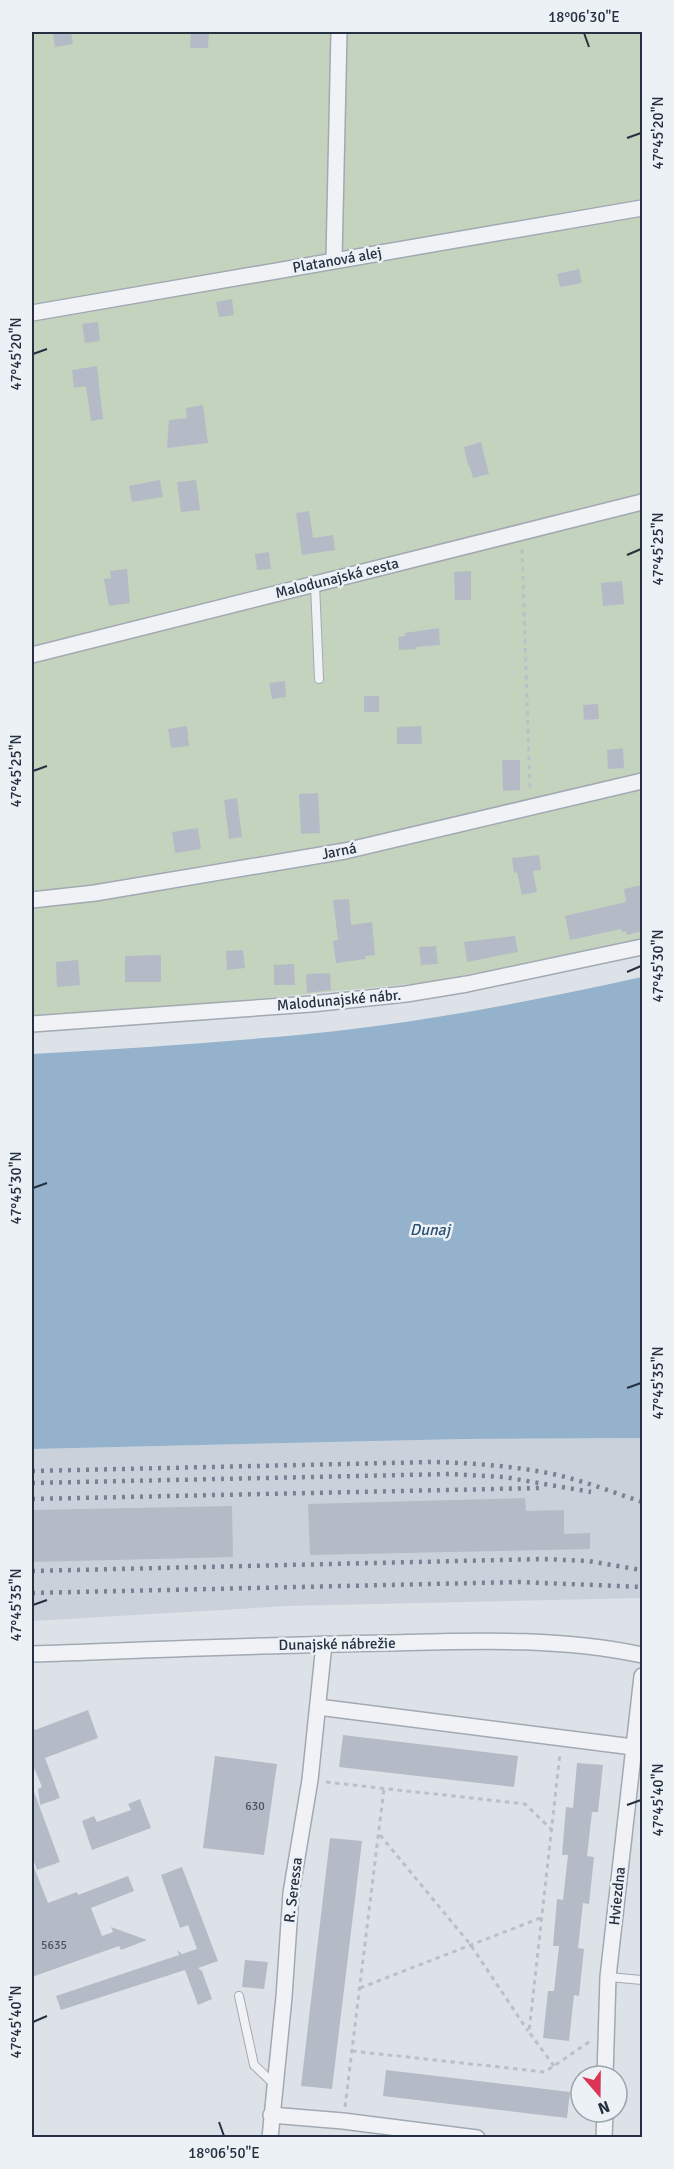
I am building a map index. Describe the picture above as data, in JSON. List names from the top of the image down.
{
  "streets": {
    "street": [
      "Platanová alej",
      "Malodunajská cesta",
      "Jarná",
      "Malodunajské nábr.",
      "Dunajské nábrežie",
      "R. Seressa",
      "Hviezdna"
    ]
  },
  "crossings": [
    ["Dunajské nábrežie", "R. Seressa"]
  ],
  "water": ["Dunaj"],
  "house_numbers": ["630", "5635"],
  "north": "bottom",
  "coordinates": [
    "18°06'30\"E",
    "47°45'20\"N",
    "47°45'25\"N",
    "47°45'30\"N",
    "47°45'35\"N",
    "47°45'40\"N",
    "18°06'50\"E"
  ]
}
